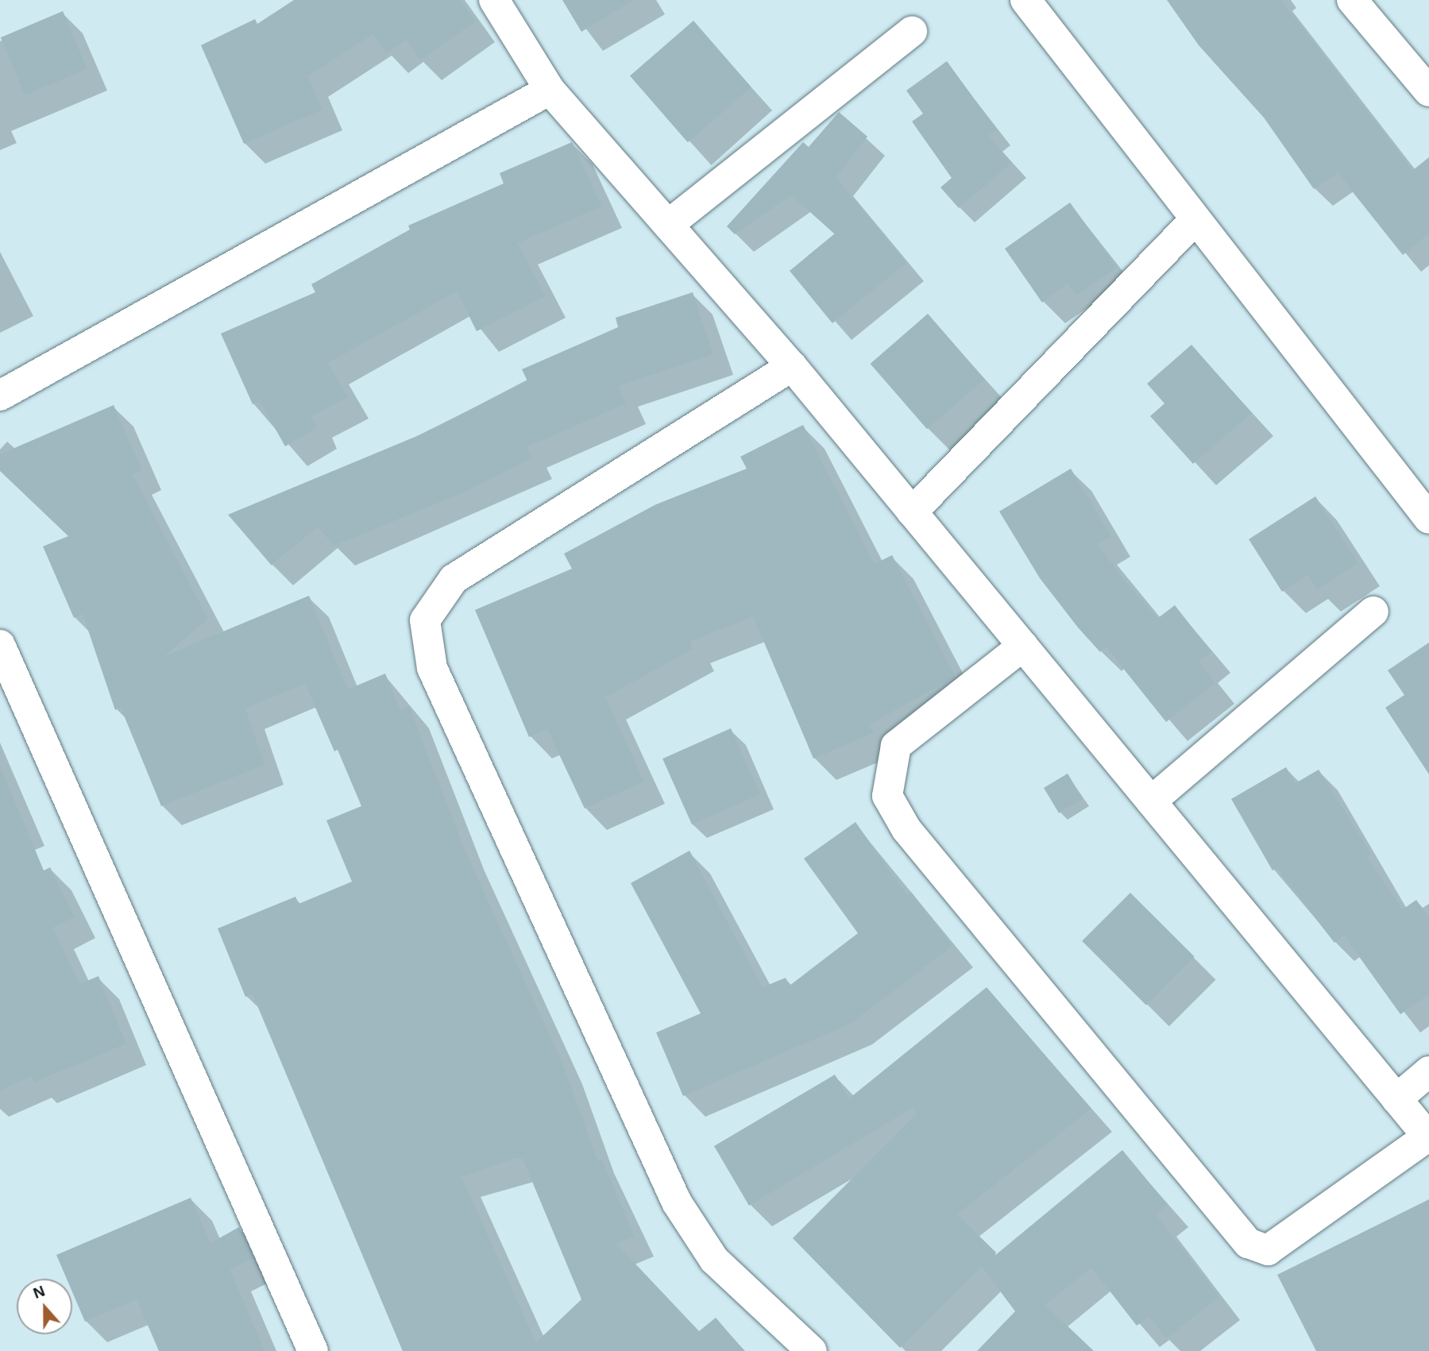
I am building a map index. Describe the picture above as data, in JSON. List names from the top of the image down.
{
  "north": "top"
}
